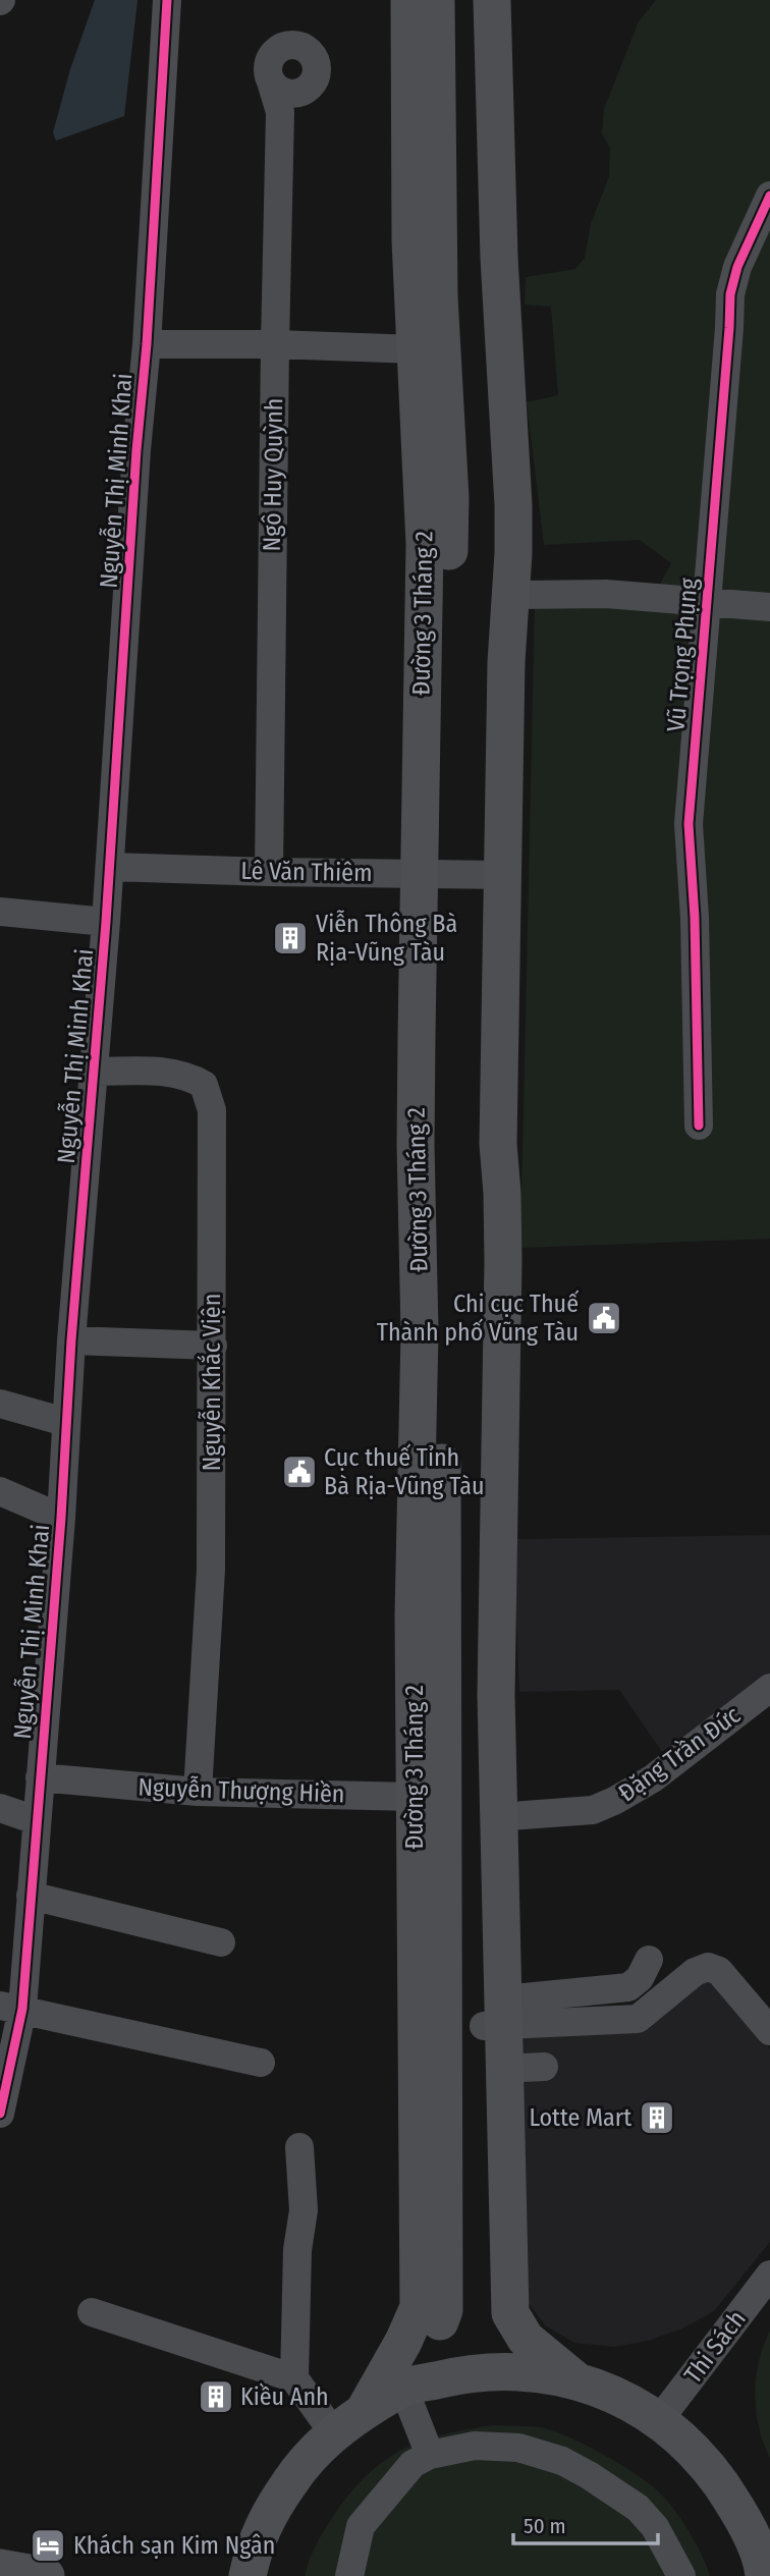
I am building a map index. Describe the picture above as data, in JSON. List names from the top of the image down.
{
  "streets": {
    "main road": ["Đường 3 Tháng 2"],
    "street": [
      "Ngô Huy Quỳnh",
      "Nguyễn Thị Minh Khai",
      "Vũ Trọng Phụng",
      "Lê Văn Thiêm",
      "Nguyễn Khắc Viện",
      "Đặng Trần Đức",
      "Nguyễn Thượng Hiền",
      "Thi Sách"
    ]
  },
  "crossings": [
    ["Ngô Huy Quỳnh", "Lê Văn Thiêm"],
    ["Nguyễn Thị Minh Khai", "Lê Văn Thiêm"],
    ["Nguyễn Thị Minh Khai", "Nguyễn Khắc Viện"],
    ["Nguyễn Thị Minh Khai", "Nguyễn Thượng Hiền"],
    ["Đường 3 Tháng 2", "Lê Văn Thiêm"],
    ["Đường 3 Tháng 2", "Nguyễn Thượng Hiền"],
    ["Nguyễn Khắc Viện", "Nguyễn Thượng Hiền"]
  ],
  "places": {
    "building": ["Viễn Thông Bà Rịa-Vũng Tàu", "Lotte Mart", "Kiều Anh"],
    "public building": ["Chi cục Thuế Thành phố Vũng Tàu", "Cục thuế Tỉnh Bà Rịa-Vũng Tàu"],
    "hotel": ["Khách sạn Kim Ngân"]
  },
  "scale_bar": "50 m"
}
